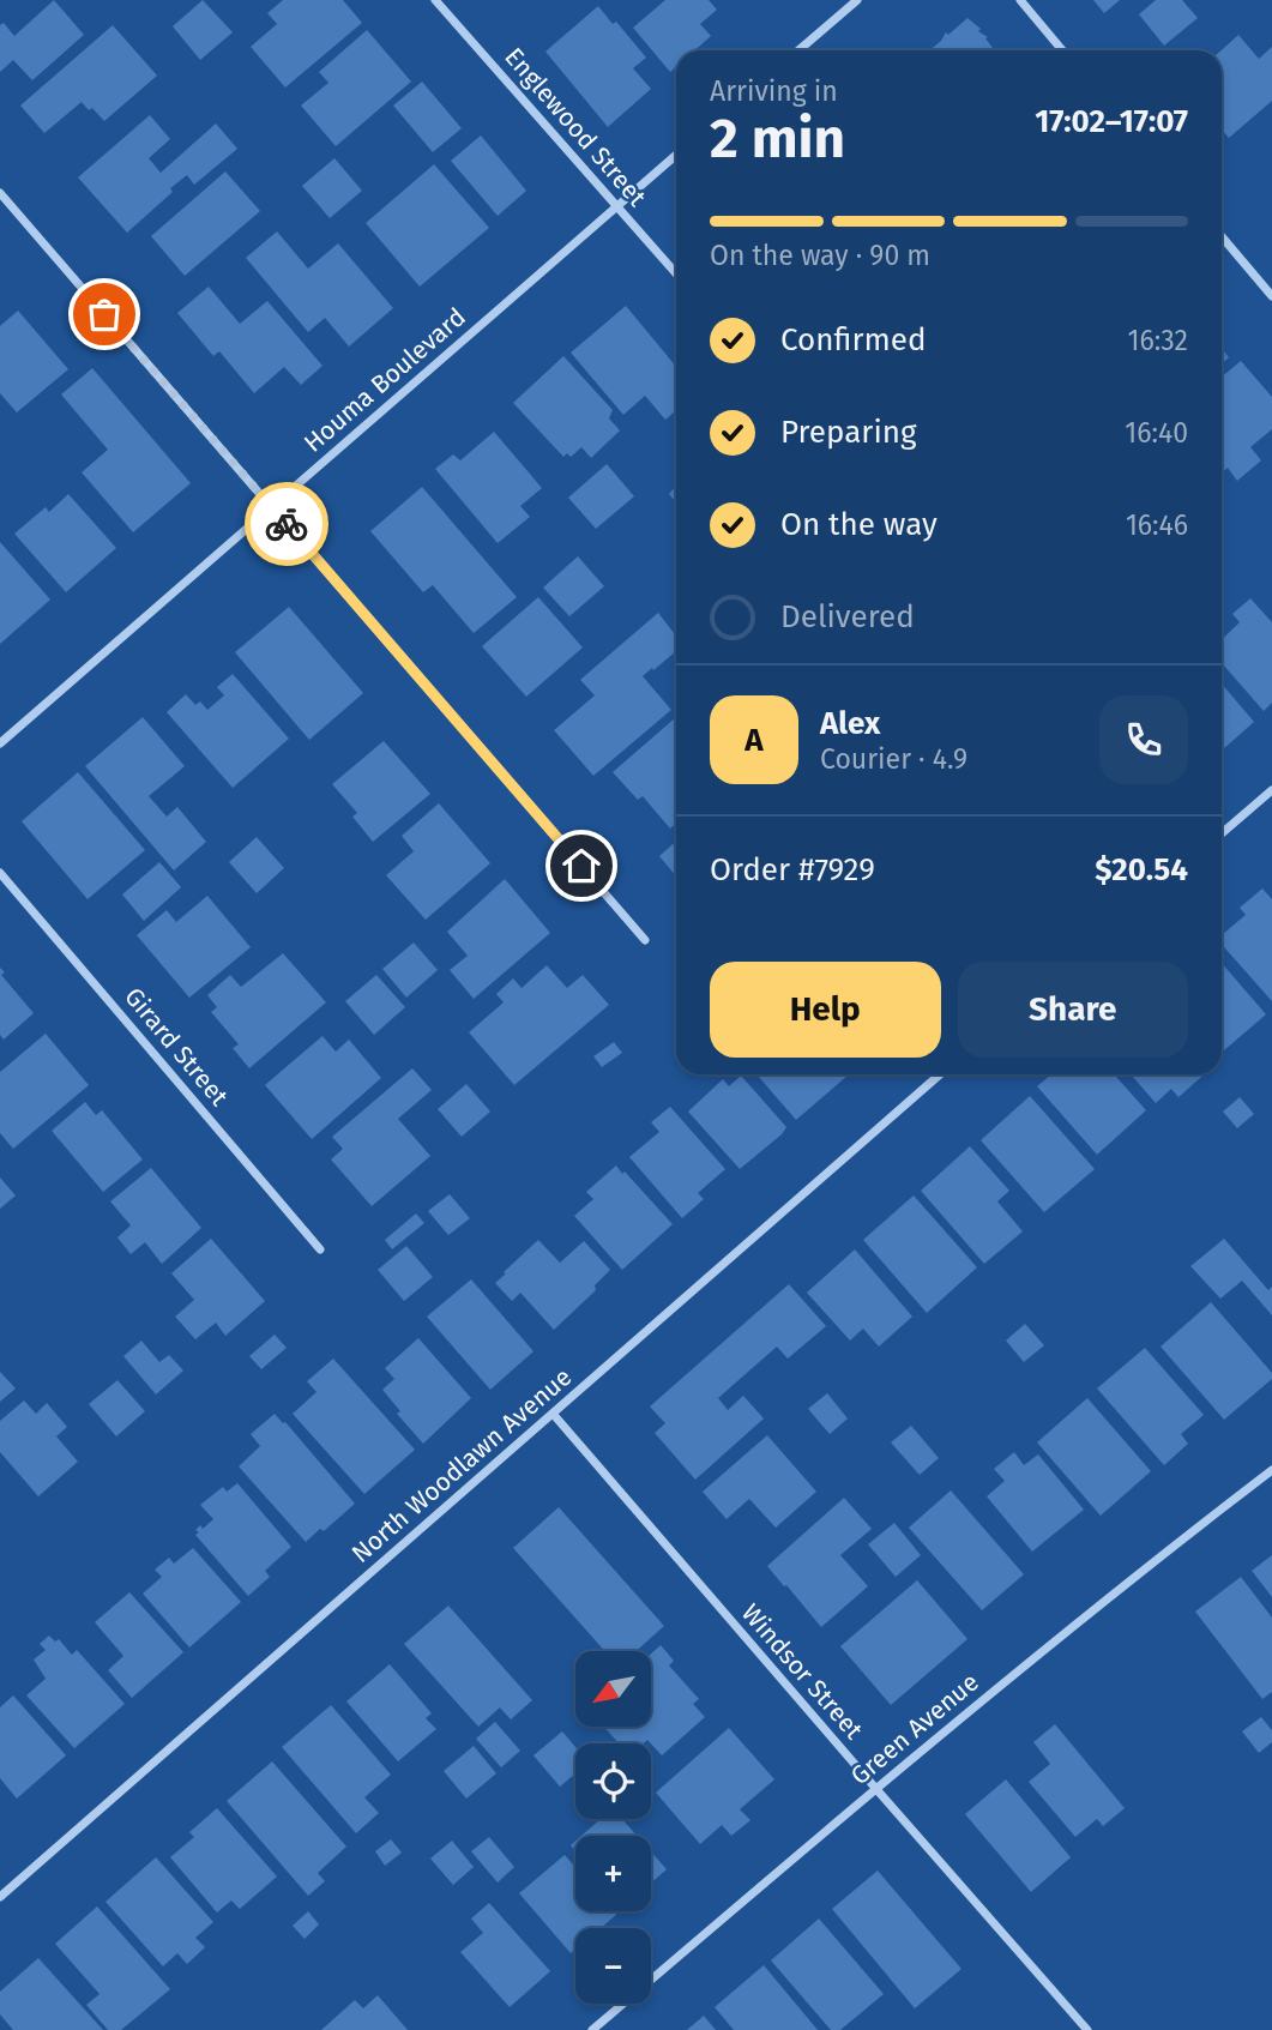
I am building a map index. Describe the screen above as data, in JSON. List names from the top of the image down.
{
  "streets": {
    "street": [
      "Englewood Street",
      "Houma Boulevard",
      "Girard Street",
      "North Woodlawn Avenue",
      "Windsor Street",
      "Green Avenue"
    ]
  },
  "crossings": [
    ["Englewood Street", "Houma Boulevard"],
    ["North Woodlawn Avenue", "Windsor Street"],
    ["Windsor Street", "Green Avenue"]
  ],
  "north": "bottom left",
  "page": {
    "heading": ["2 min", "Arriving in", "17:02–17:07"],
    "panel": [
      "Alex",
      "Courier · 4.9",
      "Order #7929",
      "$20.54"
    ],
    "bar": "On the way · 90 m",
    "list": [
      ["Confirmed", "16:32"],
      ["Preparing", "16:40"],
      ["On the way", "16:46"],
      "Delivered"
    ],
    "round": "A",
    "buttons": ["Help", "Share"],
    "map_buttons": ["+", "−"]
  }
}
